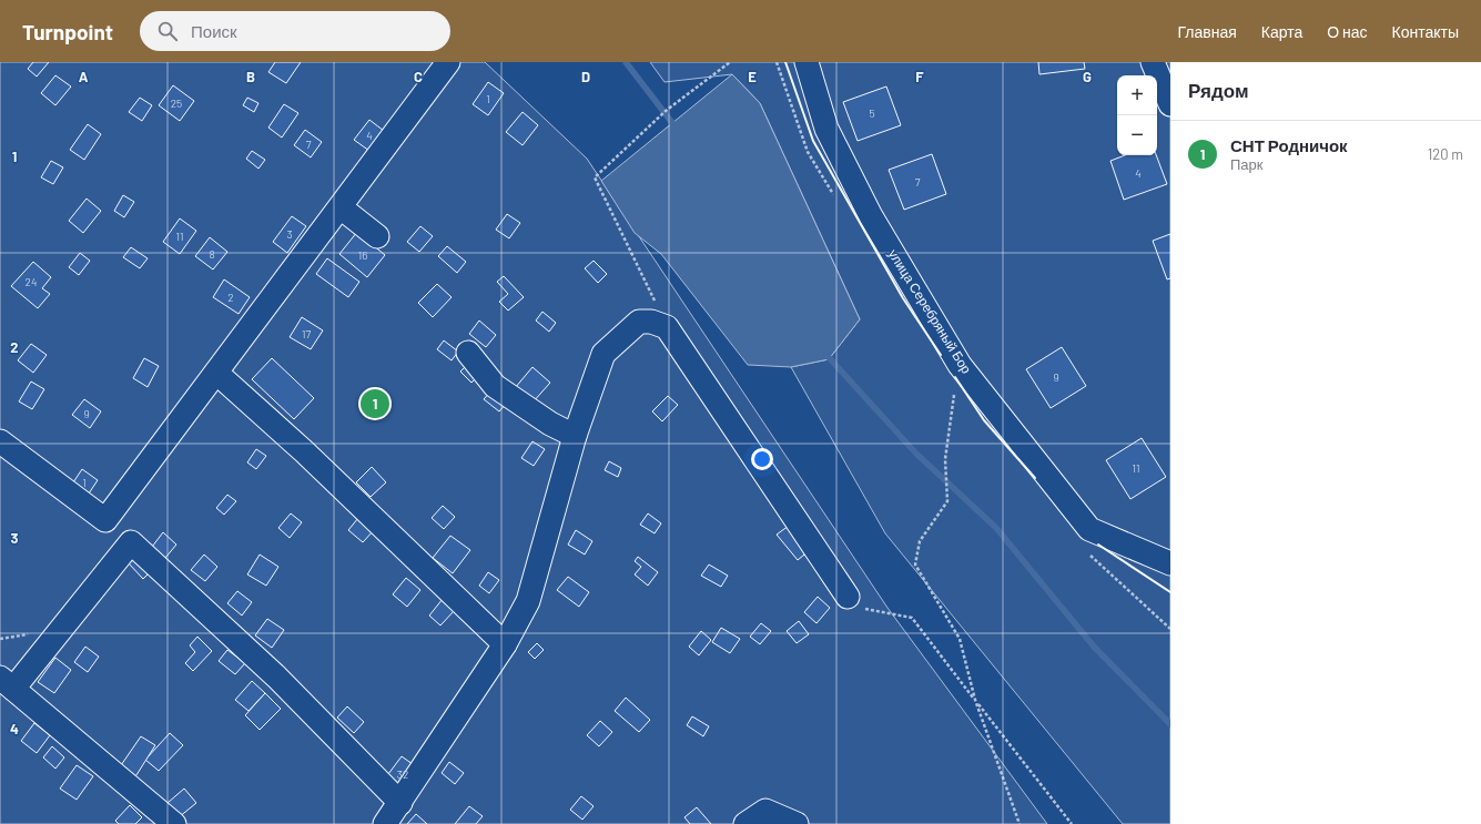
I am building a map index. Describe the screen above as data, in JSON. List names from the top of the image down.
{
  "streets": {
    "street": ["улица Серебряный Бор"]
  },
  "house_numbers": [
    "1",
    "25",
    "5",
    "4",
    "7",
    "4",
    "7",
    "3",
    "11",
    "8",
    "16",
    "24",
    "2",
    "17",
    "9",
    "9",
    "11",
    "1",
    "32"
  ],
  "page": {
    "header": "Turnpoint",
    "search": "Поиск",
    "nav": [
      "Главная",
      "Карта",
      "О нас",
      "Контакты"
    ],
    "heading": "Рядом",
    "map_buttons": ["+", "−"],
    "list": [
      {
        "mark": "1",
        "name": "СНТ Родничок",
        "note": "Парк",
        "value": "120 m"
      }
    ],
    "pins": "1"
  },
  "grid": {
    "columns": [
      "A",
      "B",
      "C",
      "D",
      "E",
      "F",
      "G"
    ],
    "rows": [
      "1",
      "2",
      "3",
      "4"
    ]
  }
}
